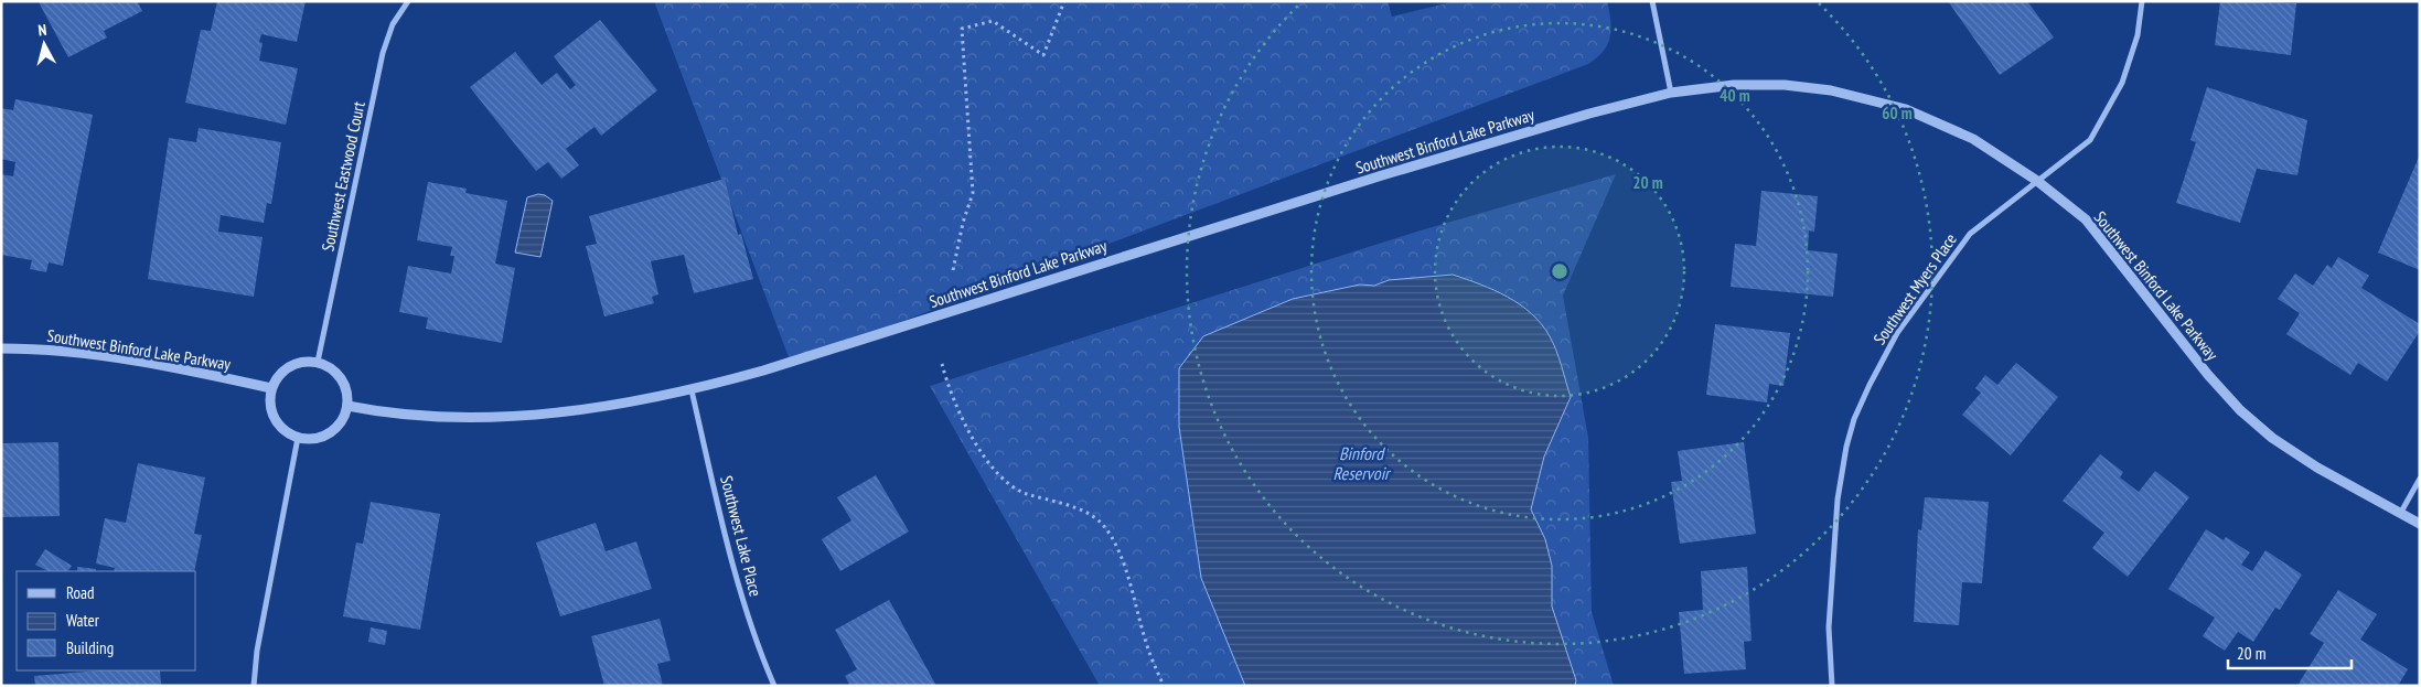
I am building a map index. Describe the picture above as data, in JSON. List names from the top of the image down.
{
  "streets": {
    "street": [
      "Southwest Binford Lake Parkway",
      "Southwest Eastwood Court",
      "Southwest Myers Place",
      "Southwest Lake Place"
    ]
  },
  "crossings": [
    ["Southwest Binford Lake Parkway", "Southwest Eastwood Court"],
    ["Southwest Binford Lake Parkway", "Southwest Myers Place"],
    ["Southwest Binford Lake Parkway", "Southwest Lake Place"]
  ],
  "water": ["Binford Reservoir"],
  "legend": ["Road", "Water", "Building"],
  "scale_bar": "20 m",
  "north": "top",
  "rings": ["40 m", "60 m", "20 m"]
}
